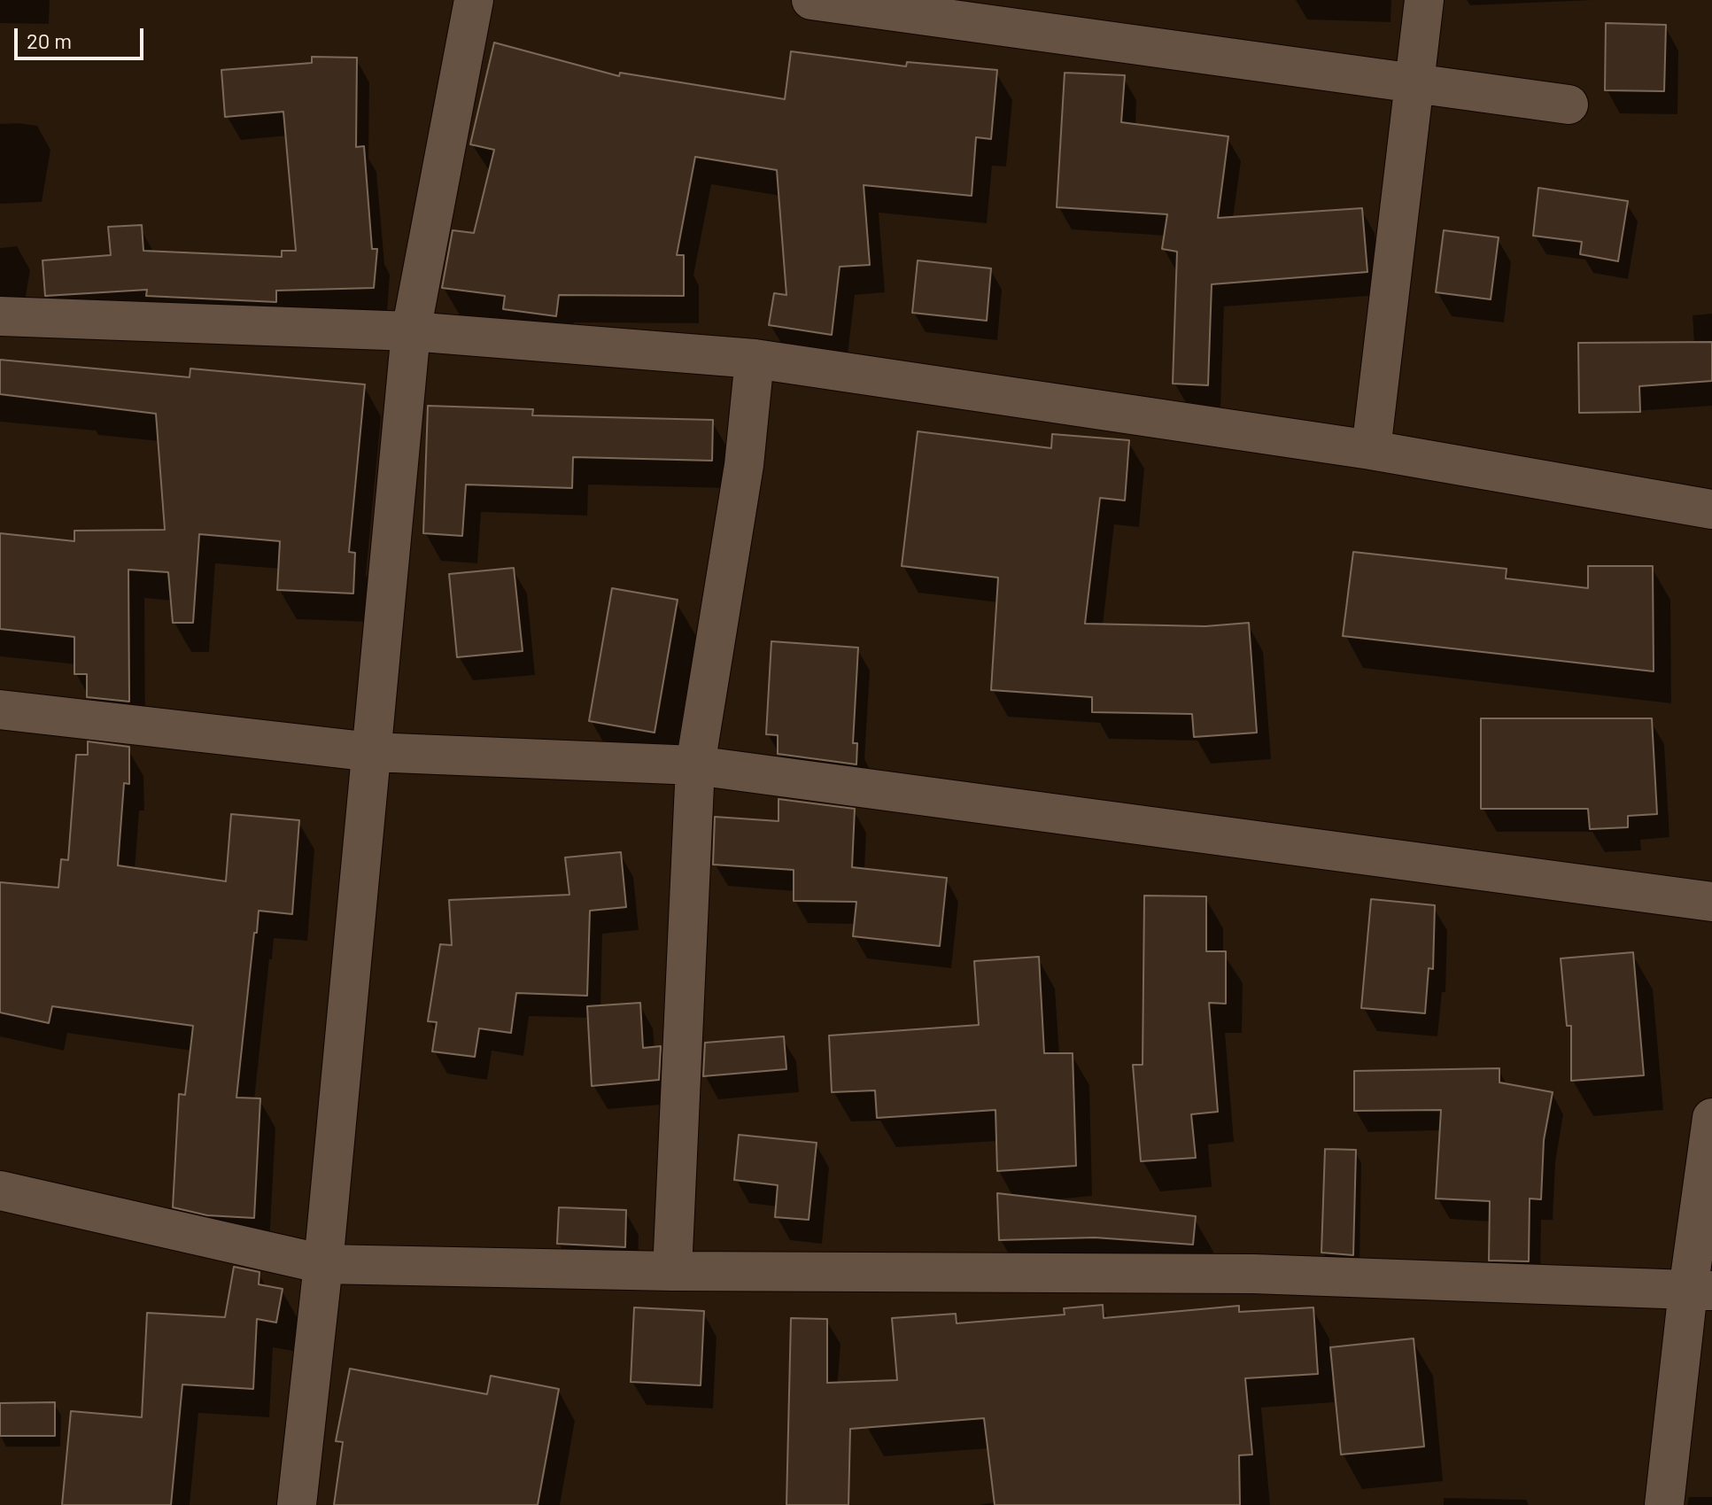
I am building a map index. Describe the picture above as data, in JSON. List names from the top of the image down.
{
  "scale_bar": "20 m"
}
